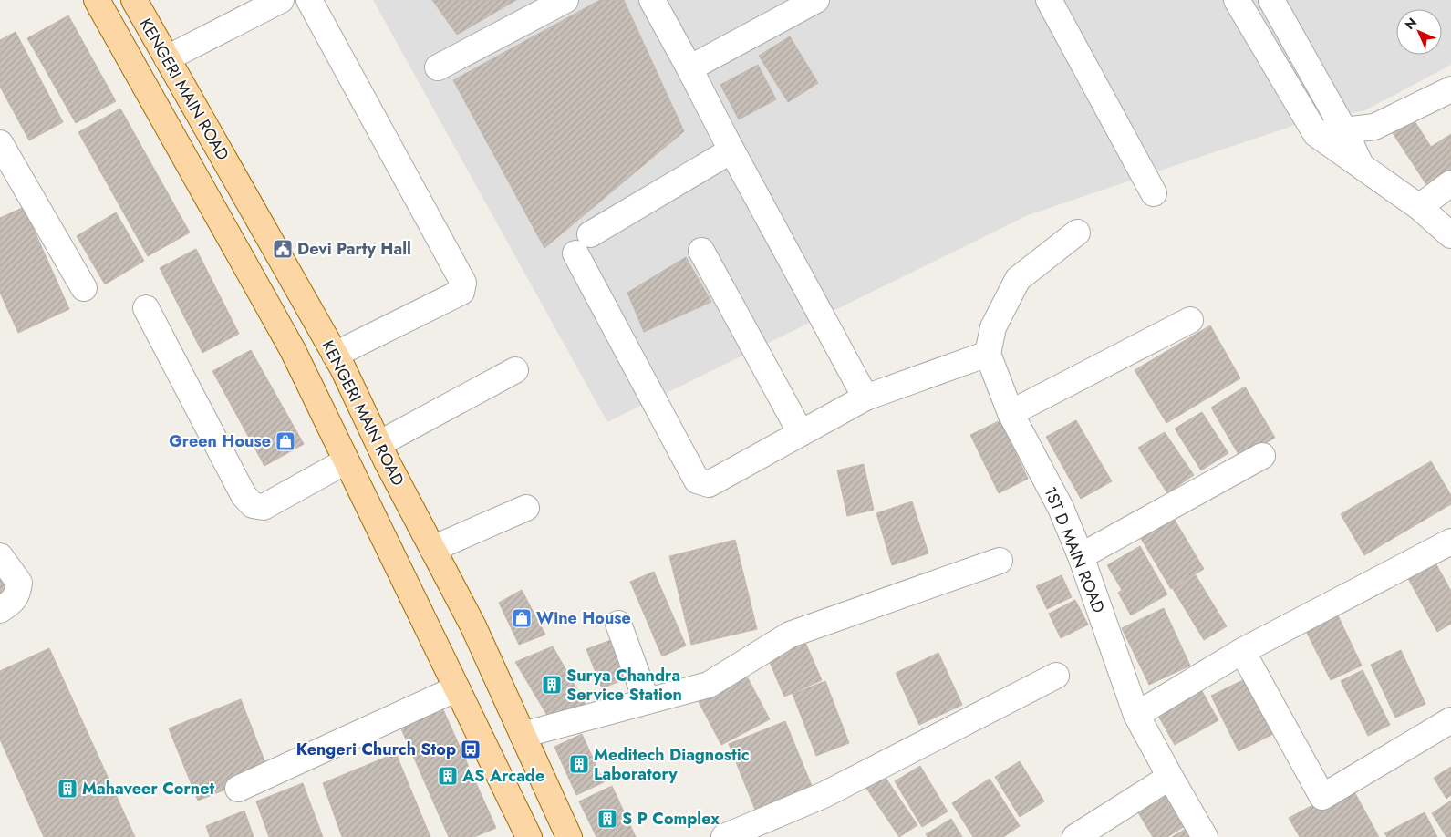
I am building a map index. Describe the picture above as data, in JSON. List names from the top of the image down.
{
  "streets": {
    "main road": ["KENGERI MAIN ROAD"],
    "street": ["1ST D MAIN ROAD"]
  },
  "places": {
    "public building": ["Devi Party Hall"],
    "shop": ["Green House", "Wine House"],
    "building": [
      "Surya Chandra Service Station",
      "Meditech Diagnostic Laboratory",
      "AS Arcade",
      "Mahaveer Cornet",
      "S P Complex"
    ],
    "bus stop": ["Kengeri Church Stop"]
  },
  "north": "top left"
}
